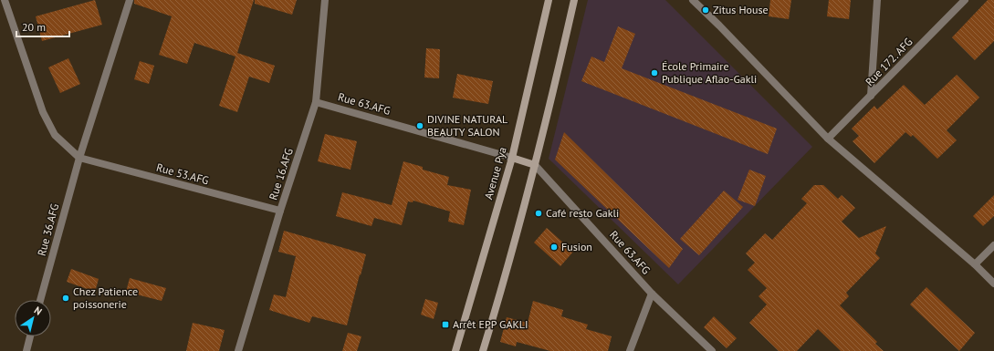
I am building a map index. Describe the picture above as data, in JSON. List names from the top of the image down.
{
  "streets": {
    "main road": ["Avenue Pya"],
    "street": [
      "Rue 172. AFG",
      "Rue 63.AFG",
      "Rue 53.AFG",
      "Rue 16.AFG",
      "Rue 36.AFG"
    ]
  },
  "crossings": [
    ["Rue 63.AFG", "Avenue Pya"],
    ["Rue 63.AFG", "Rue 16.AFG"],
    ["Rue 53.AFG", "Rue 16.AFG"],
    ["Rue 53.AFG", "Rue 36.AFG"]
  ],
  "places": {
    "other": [
      "Zitus House",
      "École Primaire Publique Aflao-Gakli",
      "DIVINE NATURAL BEAUTY SALON",
      "Café resto Gakli",
      "Fusion",
      "Chez Patience poissonerie"
    ],
    "transit": ["Arrêt EPP GAKLI"]
  },
  "scale_bar": "20 m",
  "north": "top right"
}
